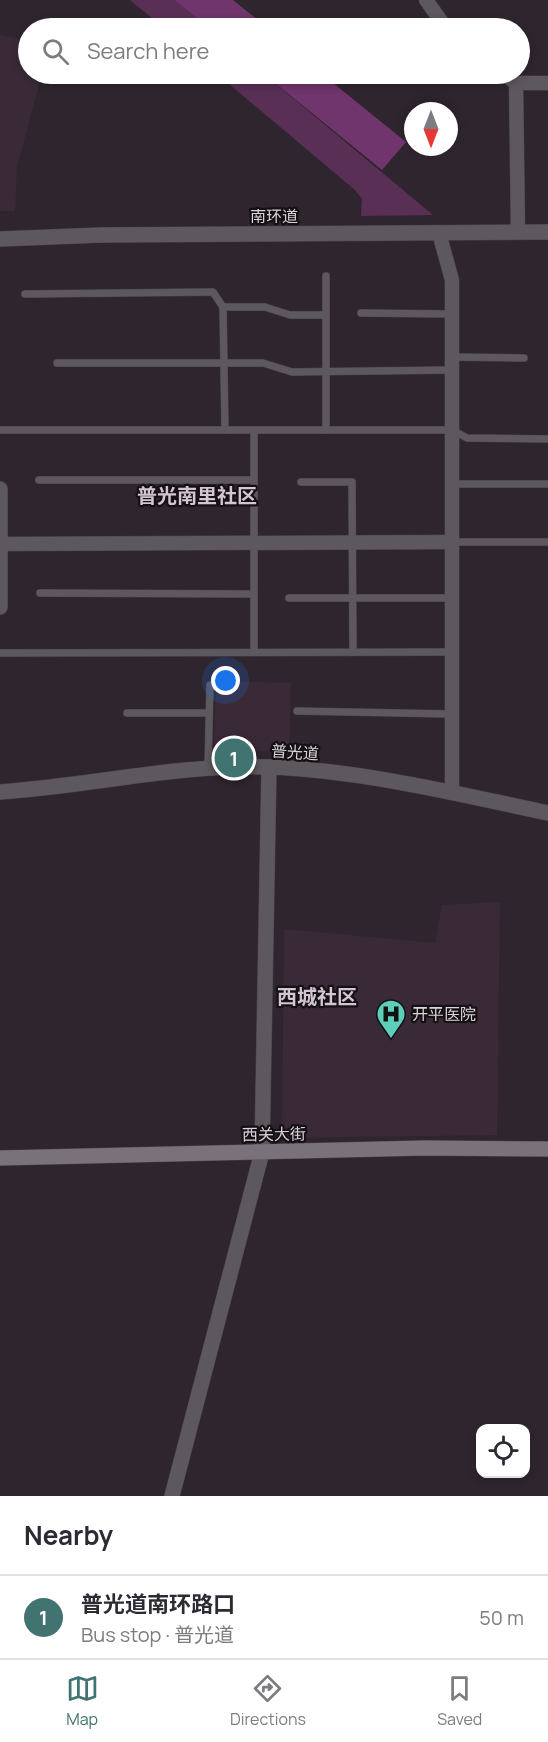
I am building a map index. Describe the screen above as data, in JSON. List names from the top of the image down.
{
  "streets": {
    "main road": ["西关大街"],
    "street": ["南环道", "普光道"]
  },
  "districts": ["普光南里社区", "西城社区"],
  "places": {
    "hospital": ["开平医院"]
  },
  "north": "bottom",
  "page": {
    "search": "Search here",
    "pins": "1",
    "heading": "Nearby",
    "list": [
      {
        "mark": "1",
        "name": "普光道南环路口",
        "note": "Bus stop · 普光道",
        "value": "50 m"
      }
    ],
    "nav": ["Map", "Directions", "Saved"]
  }
}
